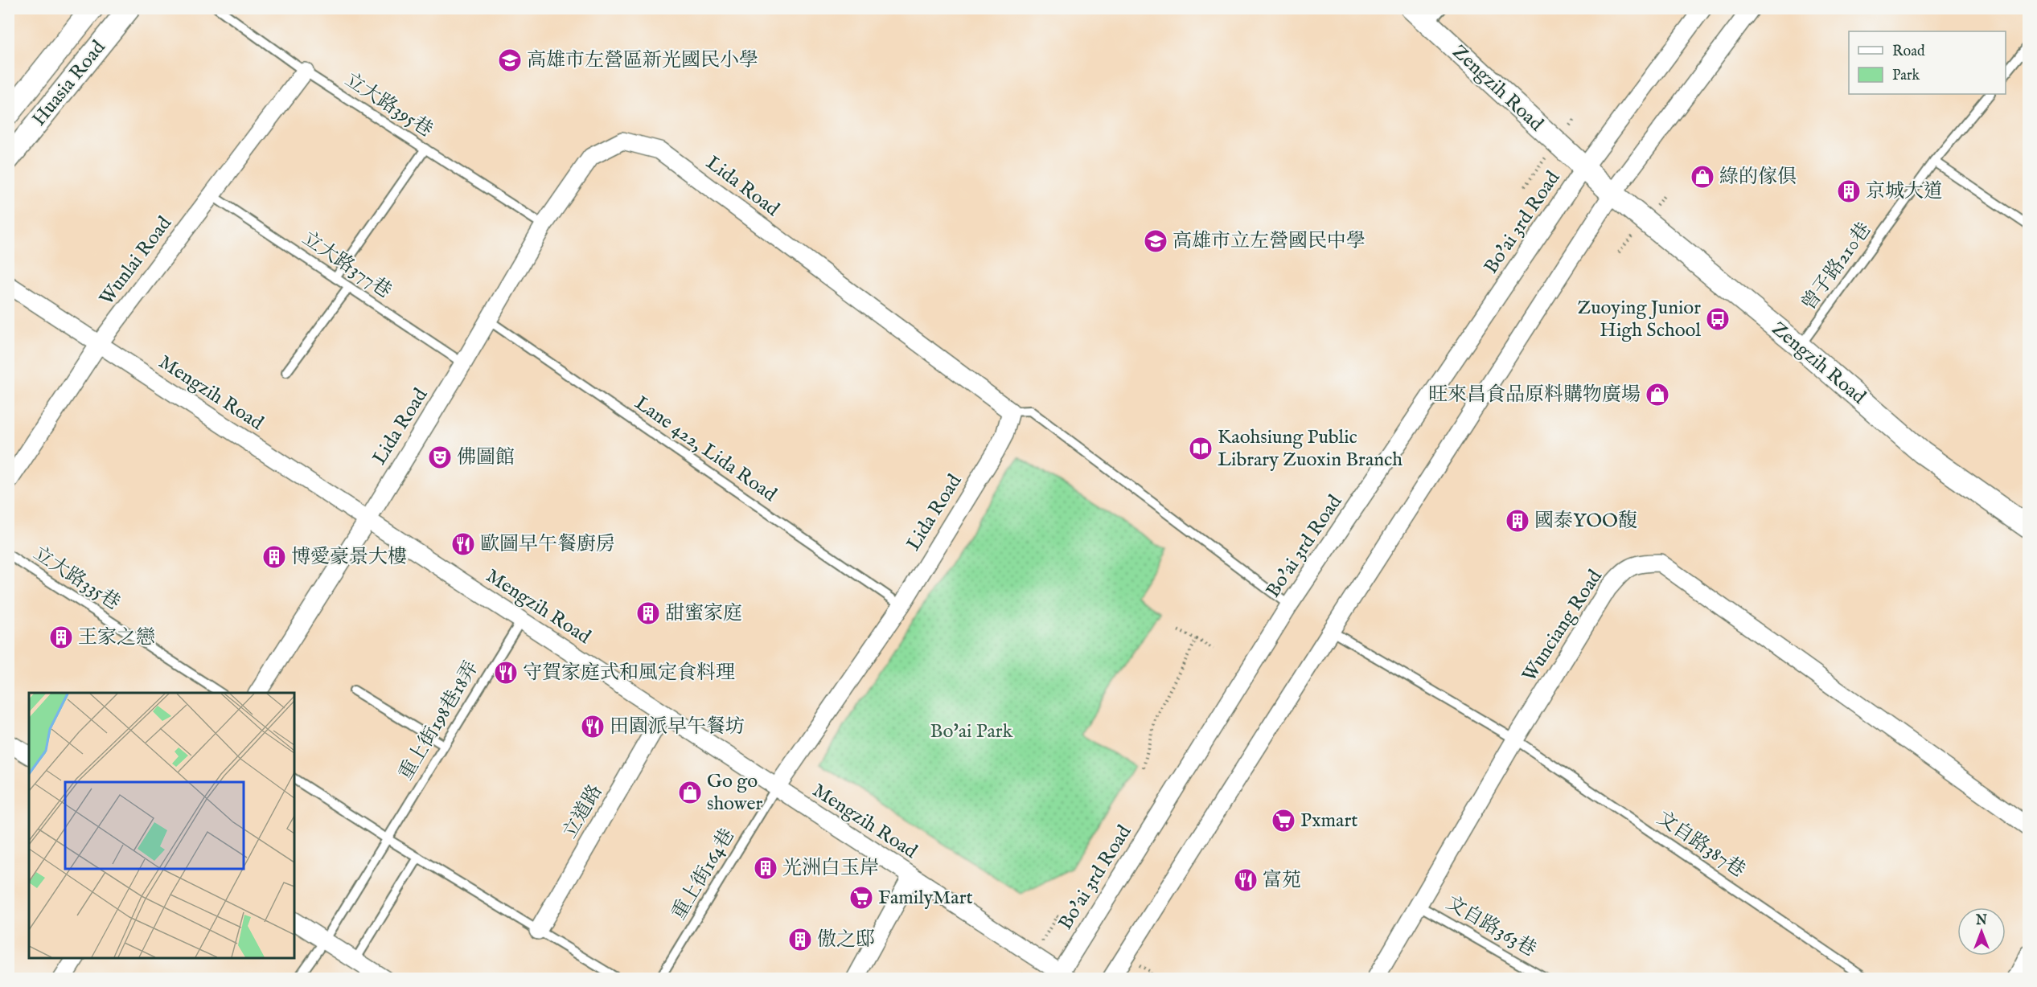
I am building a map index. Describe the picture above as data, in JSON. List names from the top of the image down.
{
  "streets": {
    "street": [
      "Huasia Road",
      "Zengzih Road",
      "Lida Road",
      "Bo'ai 3rd Road",
      "Wunlai Road",
      "Mengzih Road",
      "Wunciang Road",
      "立道路"
    ],
    "lane": [
      "立大路395巷",
      "立大路377巷",
      "曾子路210巷",
      "Lane 422, Lida Road",
      "立大路335巷",
      "重上街198巷18弄",
      "文自路387巷",
      "重上街164巷",
      "文自路363巷"
    ]
  },
  "crossings": [
    ["Zengzih Road", "Bo'ai 3rd Road"],
    ["Zengzih Road", "曾子路210巷"],
    ["立大路395巷", "Lida Road"],
    ["立大路395巷", "Wunlai Road"],
    ["Lida Road", "立大路377巷"],
    ["Lida Road", "Mengzih Road"],
    ["Lida Road", "Lane 422, Lida Road"],
    ["Lida Road", "重上街164巷"],
    ["Bo'ai 3rd Road", "Mengzih Road"],
    ["Wunlai Road", "立大路377巷"],
    ["Wunlai Road", "Mengzih Road"],
    ["Mengzih Road", "重上街198巷18弄"],
    ["Mengzih Road", "立道路"],
    ["Mengzih Road", "重上街164巷"],
    ["Wunciang Road", "文自路387巷"],
    ["Wunciang Road", "文自路363巷"]
  ],
  "parks": ["Bo'ai Park"],
  "places": {
    "school or university": ["高雄市左營區新光國民小學", "高雄市立左營國民中學"],
    "shop": ["綠的傢俱", "旺來昌食品原料購物廣場", "Go go shower"],
    "building": [
      "京城大道",
      "國泰YOO馥",
      "博愛豪景大樓",
      "甜蜜家庭",
      "王家之戀",
      "光洲白玉岸",
      "傲之邸"
    ],
    "bus stop": ["Zuoying Junior High School"],
    "library": ["Kaohsiung Public Library Zuoxin Branch"],
    "theatre": ["佛圖館"],
    "restaurant": [
      "歐圖早午餐廚房",
      "守賀家庭式和風定食料理",
      "田園派早午餐坊",
      "富苑"
    ],
    "supermarket": ["Pxmart", "FamilyMart"]
  },
  "legend": ["Road", "Park"],
  "north": "top"
}
